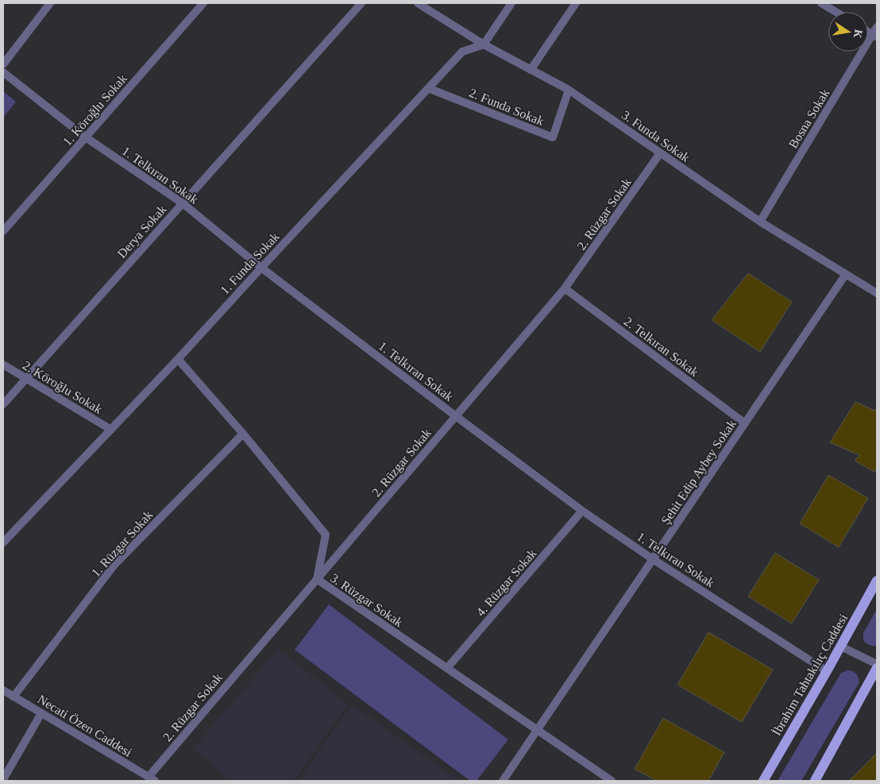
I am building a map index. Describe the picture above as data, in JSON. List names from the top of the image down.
{
  "streets": {
    "main road": ["İbrahim Tahtakılıç Caddesi"],
    "street": [
      "2. Funda Sokak",
      "1. Köroğlu Sokak",
      "Bosna Sokak",
      "3. Funda Sokak",
      "1. Telkıran Sokak",
      "2. Rüzgar Sokak",
      "Derya Sokak",
      "1. Funda Sokak",
      "2. Telkıran Sokak",
      "2. Köroğlu Sokak",
      "Şehit Edip Aybey Sokak",
      "1. Rüzgar Sokak",
      "4. Rüzgar Sokak",
      "3. Rüzgar Sokak",
      "Necati Özen Caddesi"
    ]
  },
  "crossings": [
    ["2. Funda Sokak", "3. Funda Sokak"],
    ["2. Funda Sokak", "1. Funda Sokak"],
    ["1. Köroğlu Sokak", "1. Telkıran Sokak"],
    ["Bosna Sokak", "3. Funda Sokak"],
    ["3. Funda Sokak", "2. Rüzgar Sokak"],
    ["3. Funda Sokak", "1. Funda Sokak"],
    ["3. Funda Sokak", "Şehit Edip Aybey Sokak"],
    ["1. Telkıran Sokak", "2. Rüzgar Sokak"],
    ["1. Telkıran Sokak", "Derya Sokak"],
    ["1. Telkıran Sokak", "1. Funda Sokak"],
    ["1. Telkıran Sokak", "Şehit Edip Aybey Sokak"],
    ["1. Telkıran Sokak", "4. Rüzgar Sokak"],
    ["1. Telkıran Sokak", "İbrahim Tahtakılıç Caddesi"],
    ["2. Rüzgar Sokak", "2. Telkıran Sokak"],
    ["2. Rüzgar Sokak", "3. Rüzgar Sokak"],
    ["2. Rüzgar Sokak", "Necati Özen Caddesi"],
    ["Derya Sokak", "2. Köroğlu Sokak"],
    ["1. Funda Sokak", "2. Köroğlu Sokak"],
    ["1. Funda Sokak", "3. Rüzgar Sokak"],
    ["2. Telkıran Sokak", "Şehit Edip Aybey Sokak"],
    ["Şehit Edip Aybey Sokak", "3. Rüzgar Sokak"],
    ["1. Rüzgar Sokak", "3. Rüzgar Sokak"],
    ["1. Rüzgar Sokak", "Necati Özen Caddesi"],
    ["4. Rüzgar Sokak", "3. Rüzgar Sokak"]
  ],
  "north": "right"
}
